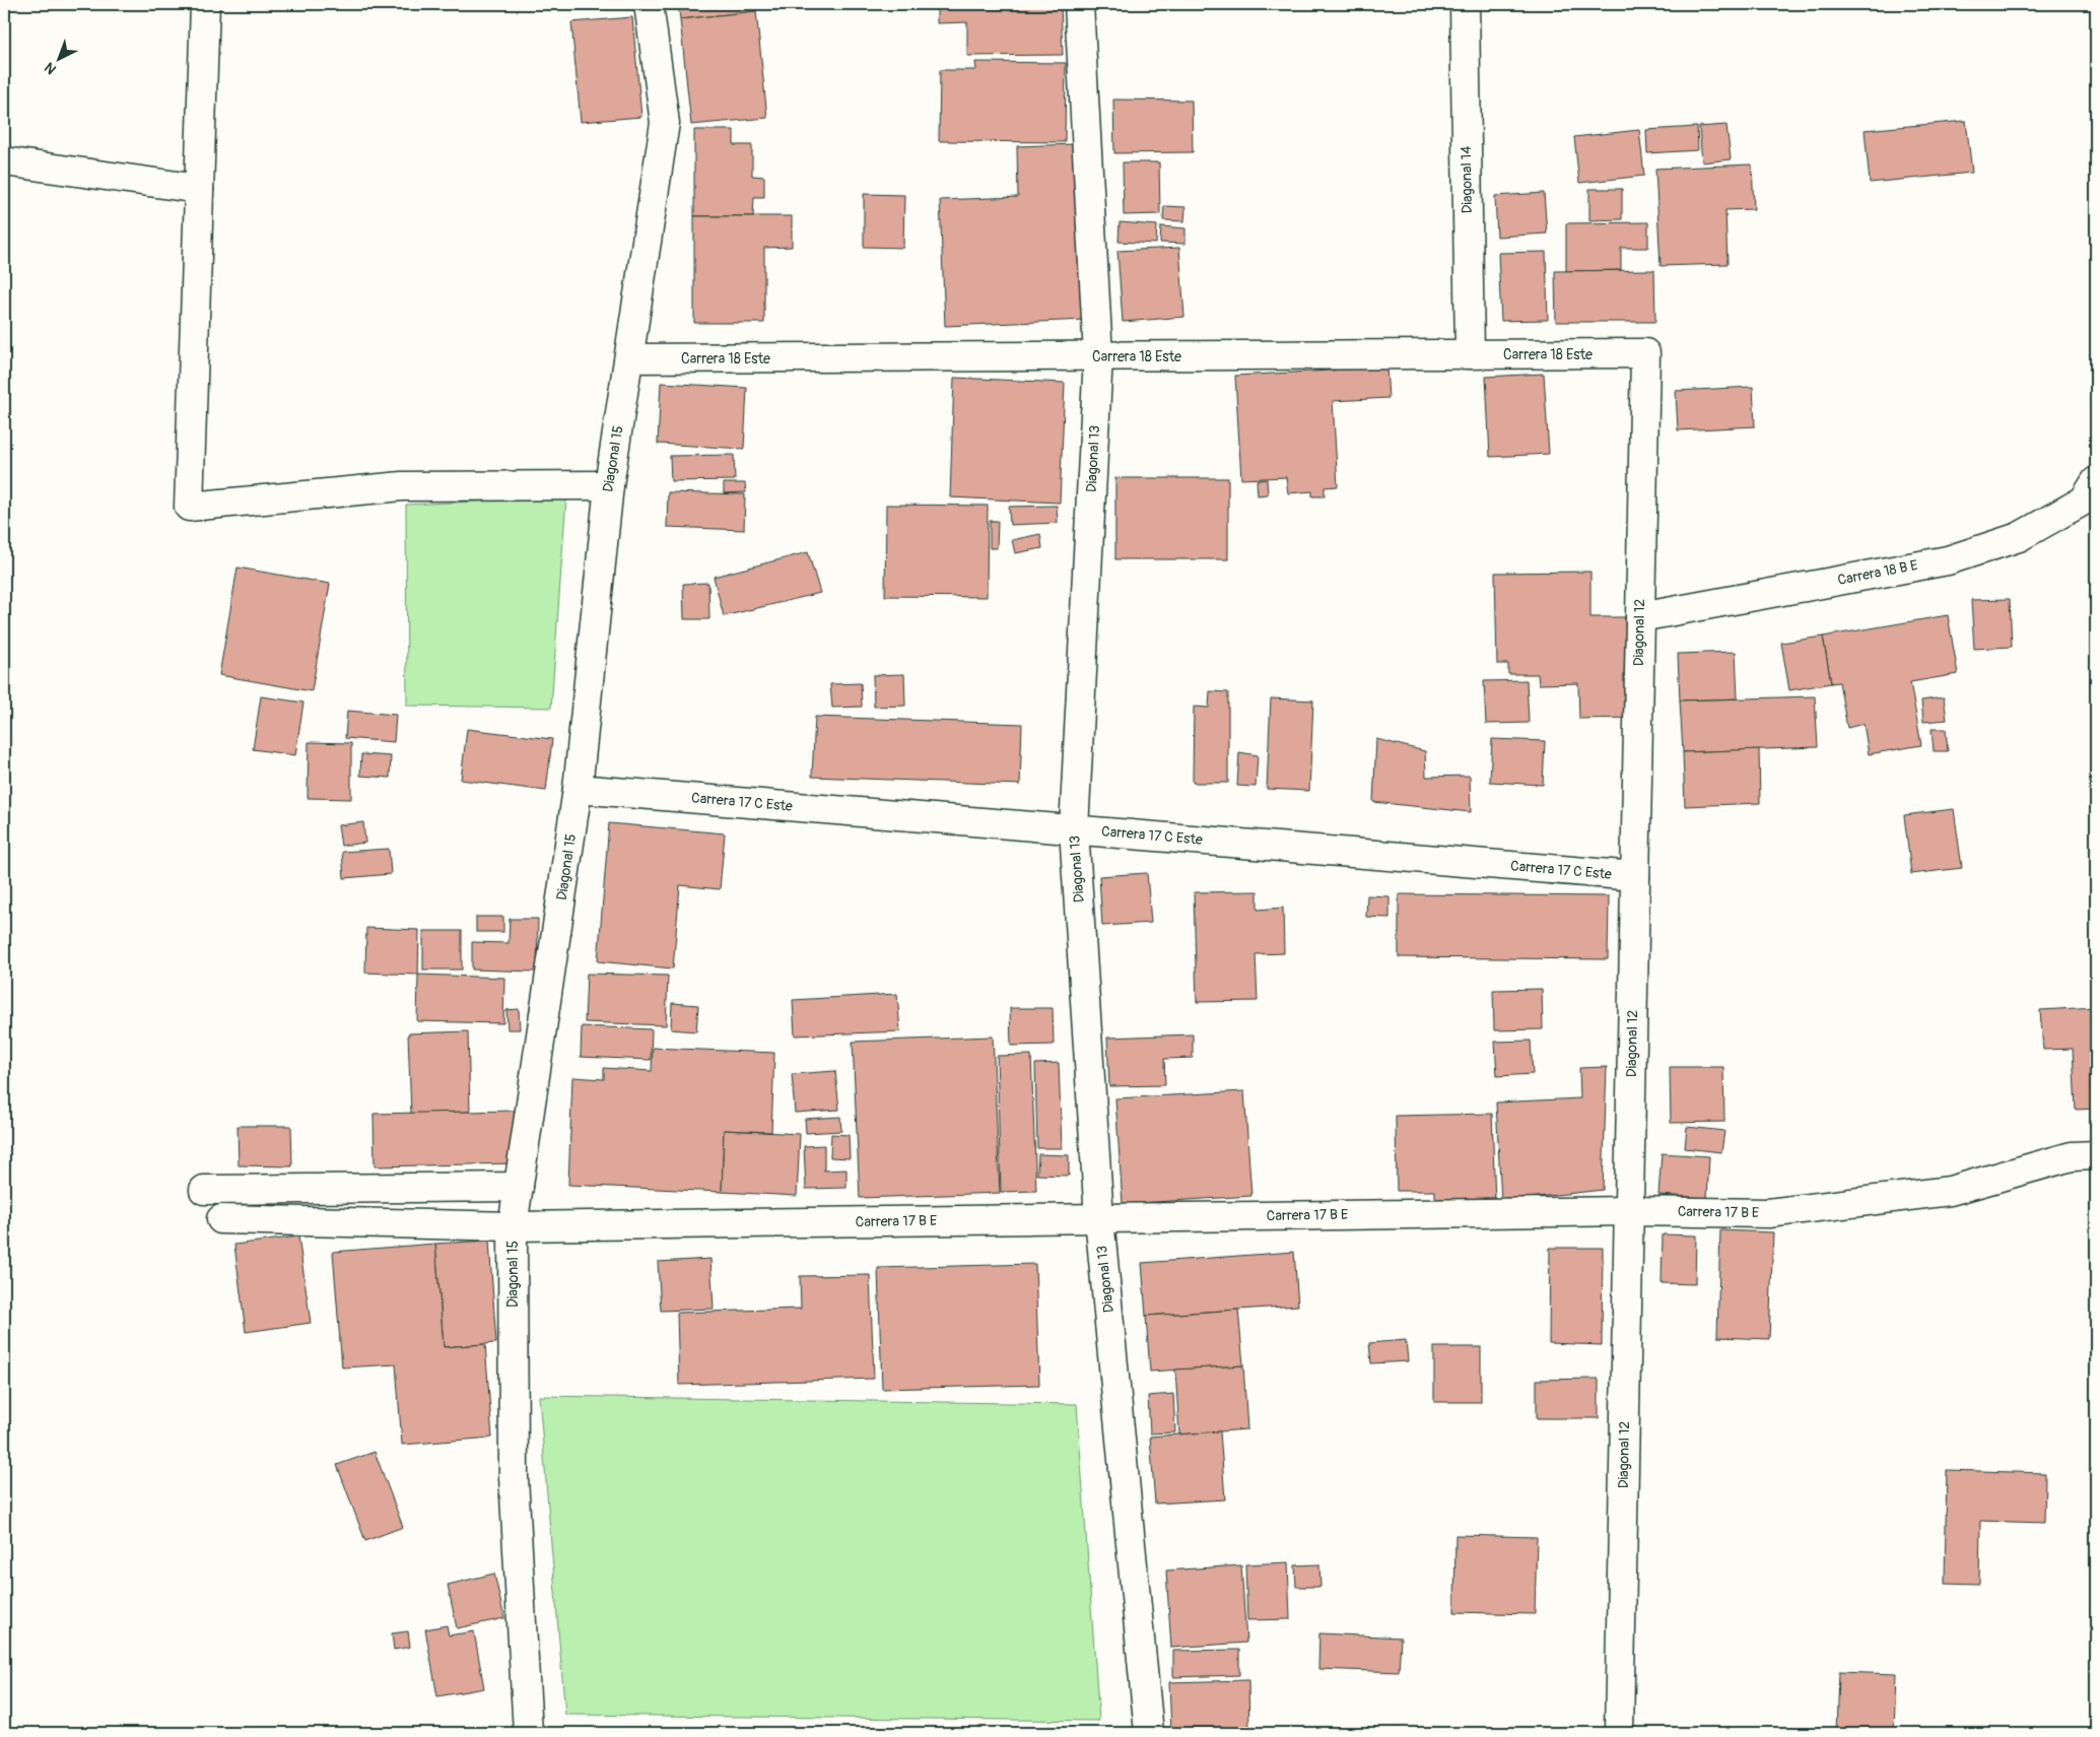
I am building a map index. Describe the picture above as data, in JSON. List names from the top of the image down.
{
  "streets": {
    "street": [
      "Diagonal 14",
      "Carrera 18 Este",
      "Diagonal 15",
      "Diagonal 13",
      "Carrera 18 B E",
      "Diagonal 12",
      "Carrera 17 C Este",
      "Carrera 17 B E"
    ]
  },
  "crossings": [
    ["Diagonal 14", "Carrera 18 Este"],
    ["Carrera 18 Este", "Diagonal 15"],
    ["Carrera 18 Este", "Diagonal 13"],
    ["Carrera 18 Este", "Diagonal 12"],
    ["Diagonal 15", "Carrera 17 C Este"],
    ["Diagonal 15", "Carrera 17 B E"],
    ["Diagonal 13", "Carrera 17 C Este"],
    ["Diagonal 13", "Carrera 17 B E"],
    ["Carrera 18 B E", "Diagonal 12"],
    ["Diagonal 12", "Carrera 17 C Este"],
    ["Diagonal 12", "Carrera 17 B E"]
  ],
  "north": "bottom left"
}
